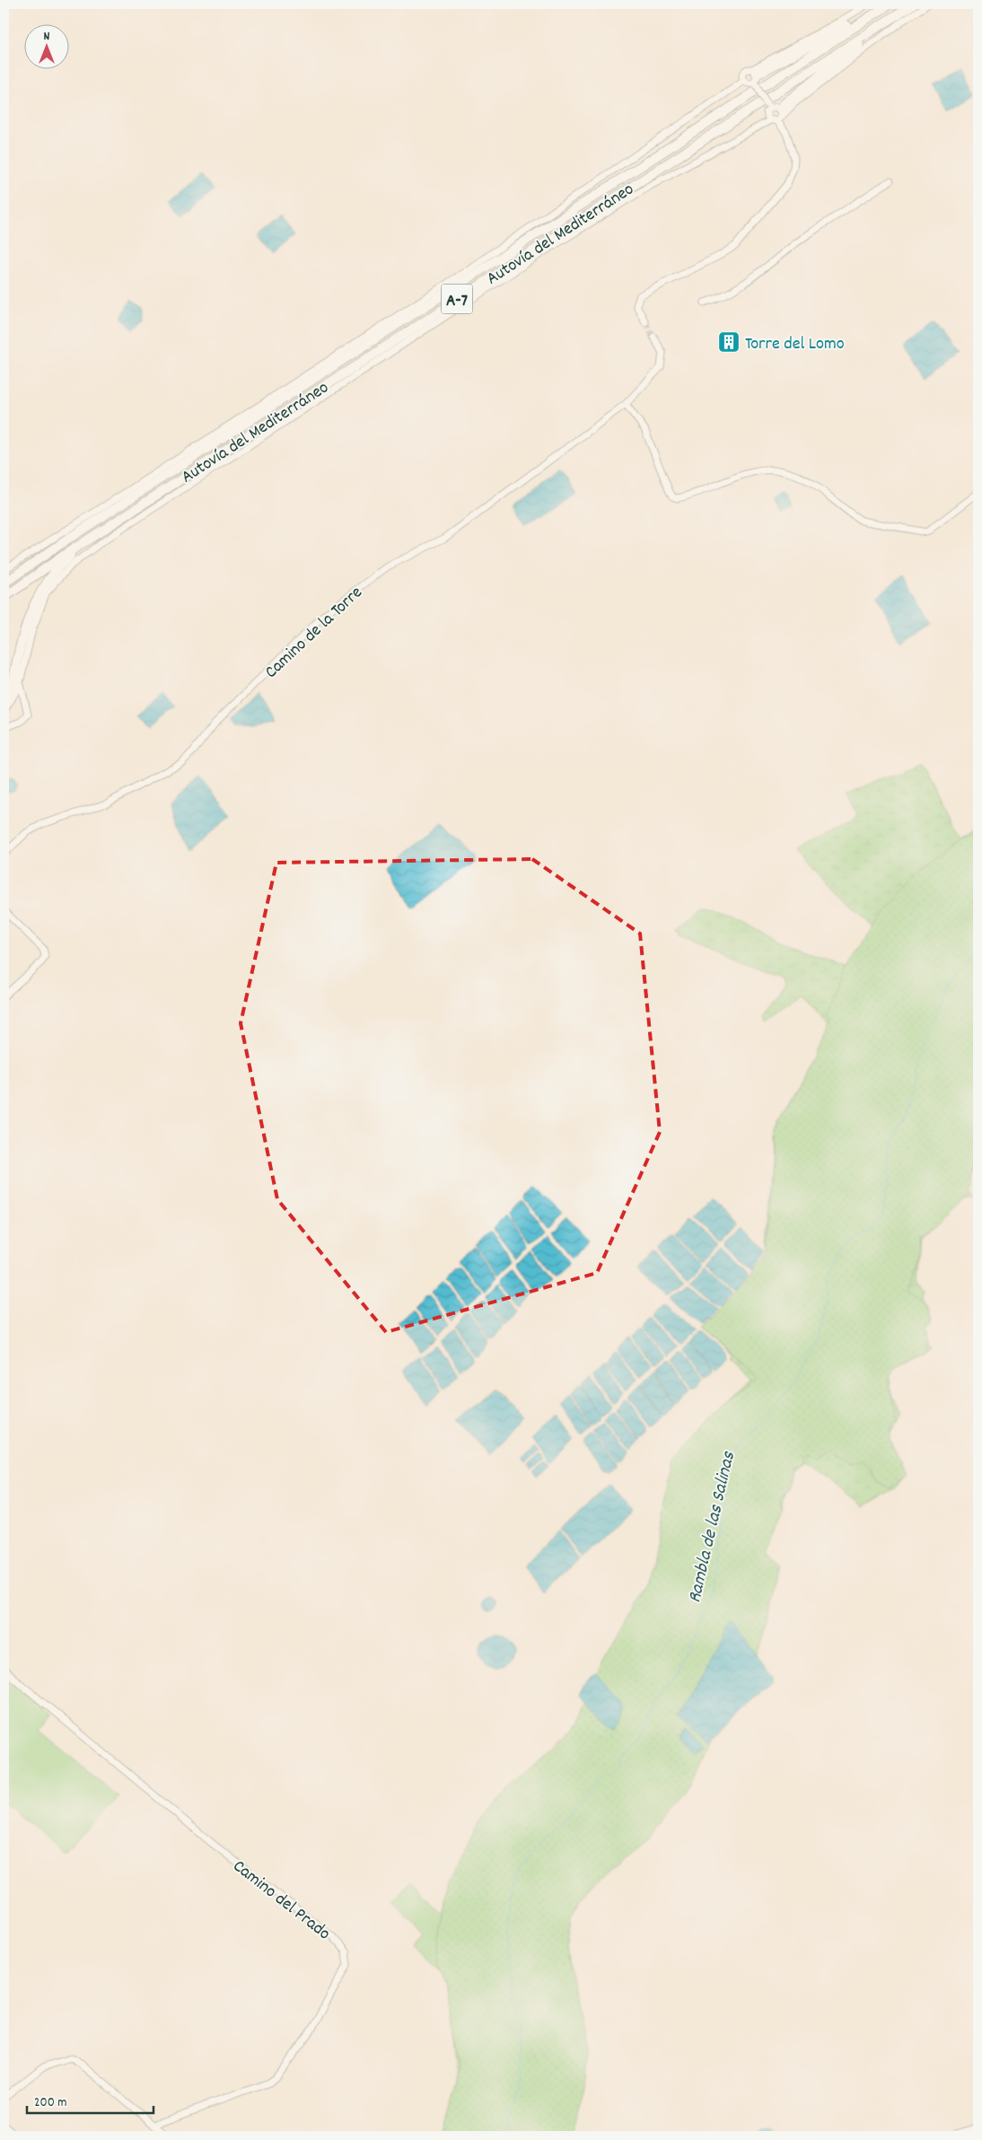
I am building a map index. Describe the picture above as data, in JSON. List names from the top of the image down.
{
  "streets": {
    "highway": ["Autovía del Mediterráneo", "A-7"],
    "street": ["Camino de la Torre", "Camino del Prado"]
  },
  "water": ["Rambla de las Salinas"],
  "places": {
    "building": ["Torre del Lomo"]
  },
  "scale_bar": "200 m",
  "north": "top"
}
